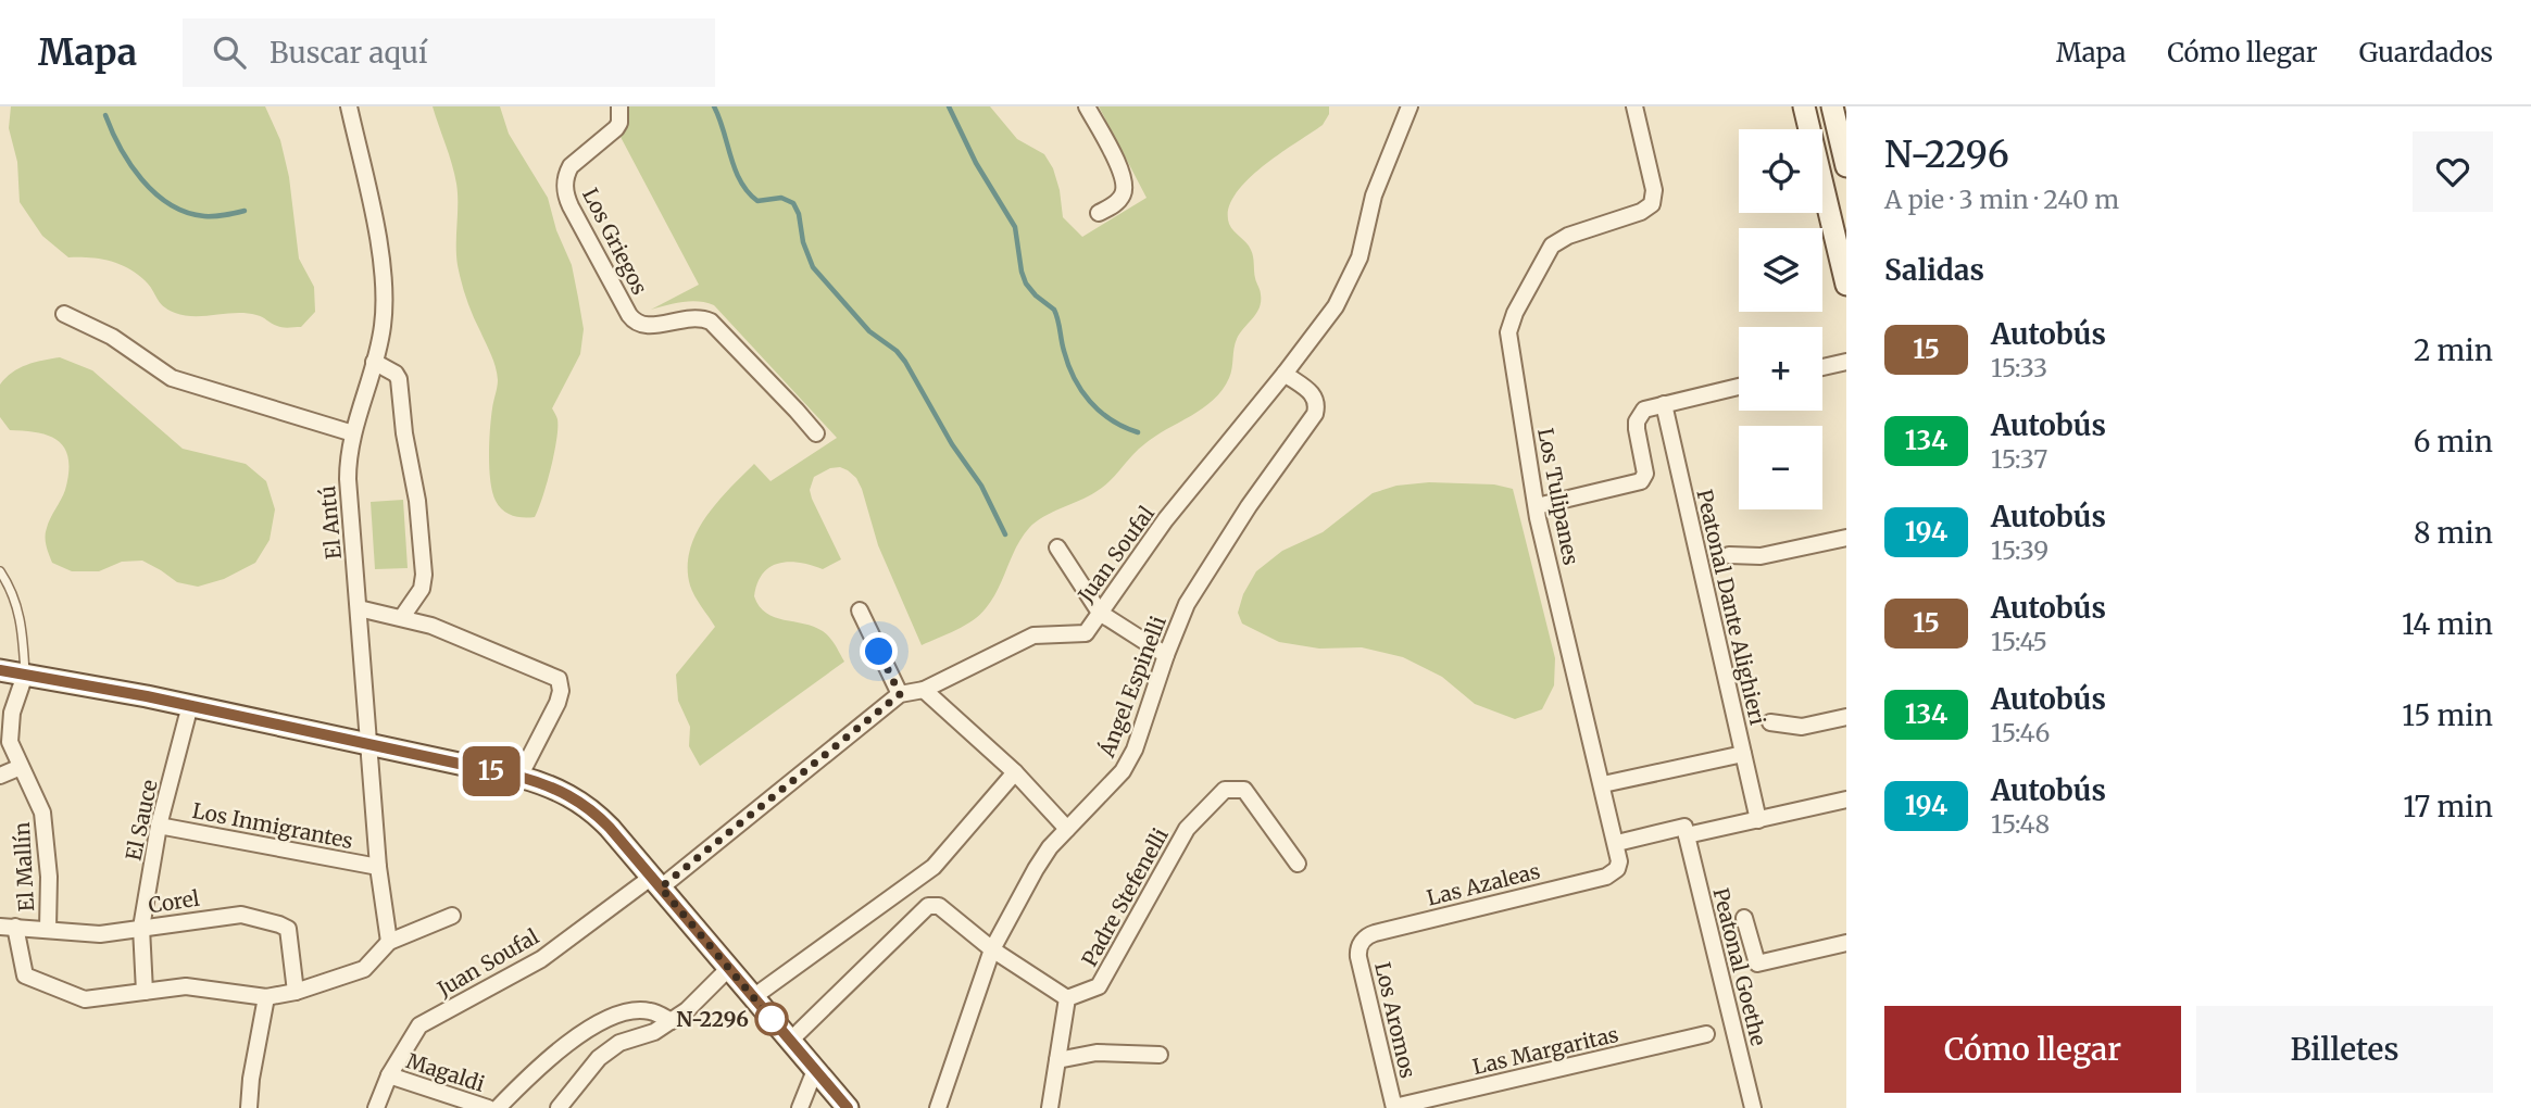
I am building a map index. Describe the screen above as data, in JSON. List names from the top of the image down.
{
  "streets": {
    "street": [
      "Los Griegos",
      "Los Tulipanes",
      "El Antú",
      "Juan Soufal",
      "Peatonal Dante Alighieri",
      "Ángel Espinelli",
      "El Sauce",
      "Los Inmigrantes",
      "El Mallín",
      "Las Azaleas",
      "Padre Stefenelli",
      "Corel",
      "Peatonal Goethe",
      "Los Aromos",
      "Las Margaritas",
      "Magaldi"
    ]
  },
  "crossings": [
    ["Los Tulipanes", "Las Azaleas"],
    ["El Antú", "Los Inmigrantes"],
    ["Juan Soufal", "Ángel Espinelli"],
    ["Juan Soufal", "Magaldi"],
    ["El Sauce", "Los Inmigrantes"],
    ["El Sauce", "Corel"],
    ["El Mallín", "Corel"],
    ["Las Azaleas", "Los Aromos"],
    ["Los Aromos", "Las Margaritas"]
  ],
  "places": ["N-2296"],
  "lines": ["bus line 15"],
  "page": {
    "header": "Mapa",
    "search": "Buscar aquí",
    "nav": ["Mapa", "Cómo llegar", "Guardados"],
    "on_map": "15",
    "heading": [
      ["N-2296", "A pie · 3 min · 240 m"],
      "Salidas"
    ],
    "map_buttons": ["+", "−"],
    "list": [
      {
        "mark": "15",
        "name": "Autobús",
        "note": "15:33",
        "value": "2 min"
      },
      {
        "mark": "134",
        "name": "Autobús",
        "note": "15:37",
        "value": "6 min"
      },
      {
        "mark": "194",
        "name": "Autobús",
        "note": "15:39",
        "value": "8 min"
      },
      {
        "mark": "15",
        "name": "Autobús",
        "note": "15:45",
        "value": "14 min"
      },
      {
        "mark": "134",
        "name": "Autobús",
        "note": "15:46",
        "value": "15 min"
      },
      {
        "mark": "194",
        "name": "Autobús",
        "note": "15:48",
        "value": "17 min"
      }
    ],
    "buttons": ["Cómo llegar", "Billetes"]
  }
}
